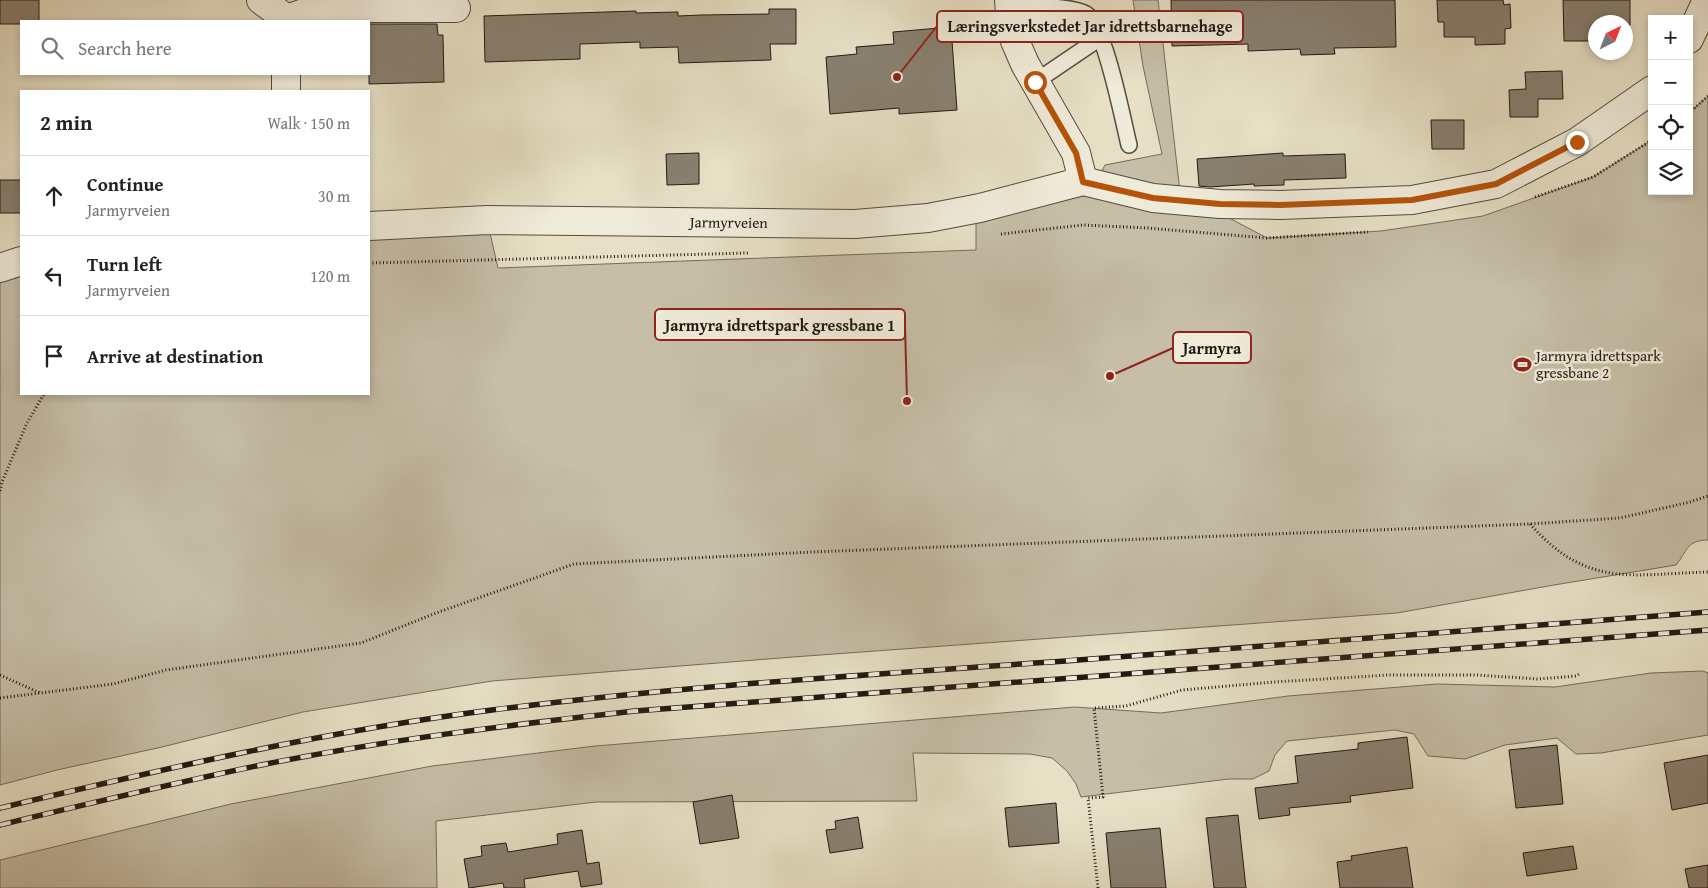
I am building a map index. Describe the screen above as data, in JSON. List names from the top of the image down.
{
  "streets": {
    "street": ["Jarmyrveien"]
  },
  "places": {
    "other": ["Læringsverkstedet Jar idrettsbarnehage", "Jarmyra", "Jarmyra idrettspark gressbane 1"],
    "sports": ["Jarmyra idrettspark gressbane 2"]
  },
  "north": "top right",
  "page": {
    "map_buttons": ["+", "−"],
    "search": "Search here",
    "heading": ["2 min", "Walk · 150 m"],
    "list": [
      ["Continue", "Jarmyrveien", "30 m"],
      ["Turn left", "Jarmyrveien", "120 m"],
      "Arrive at destination"
    ]
  }
}
